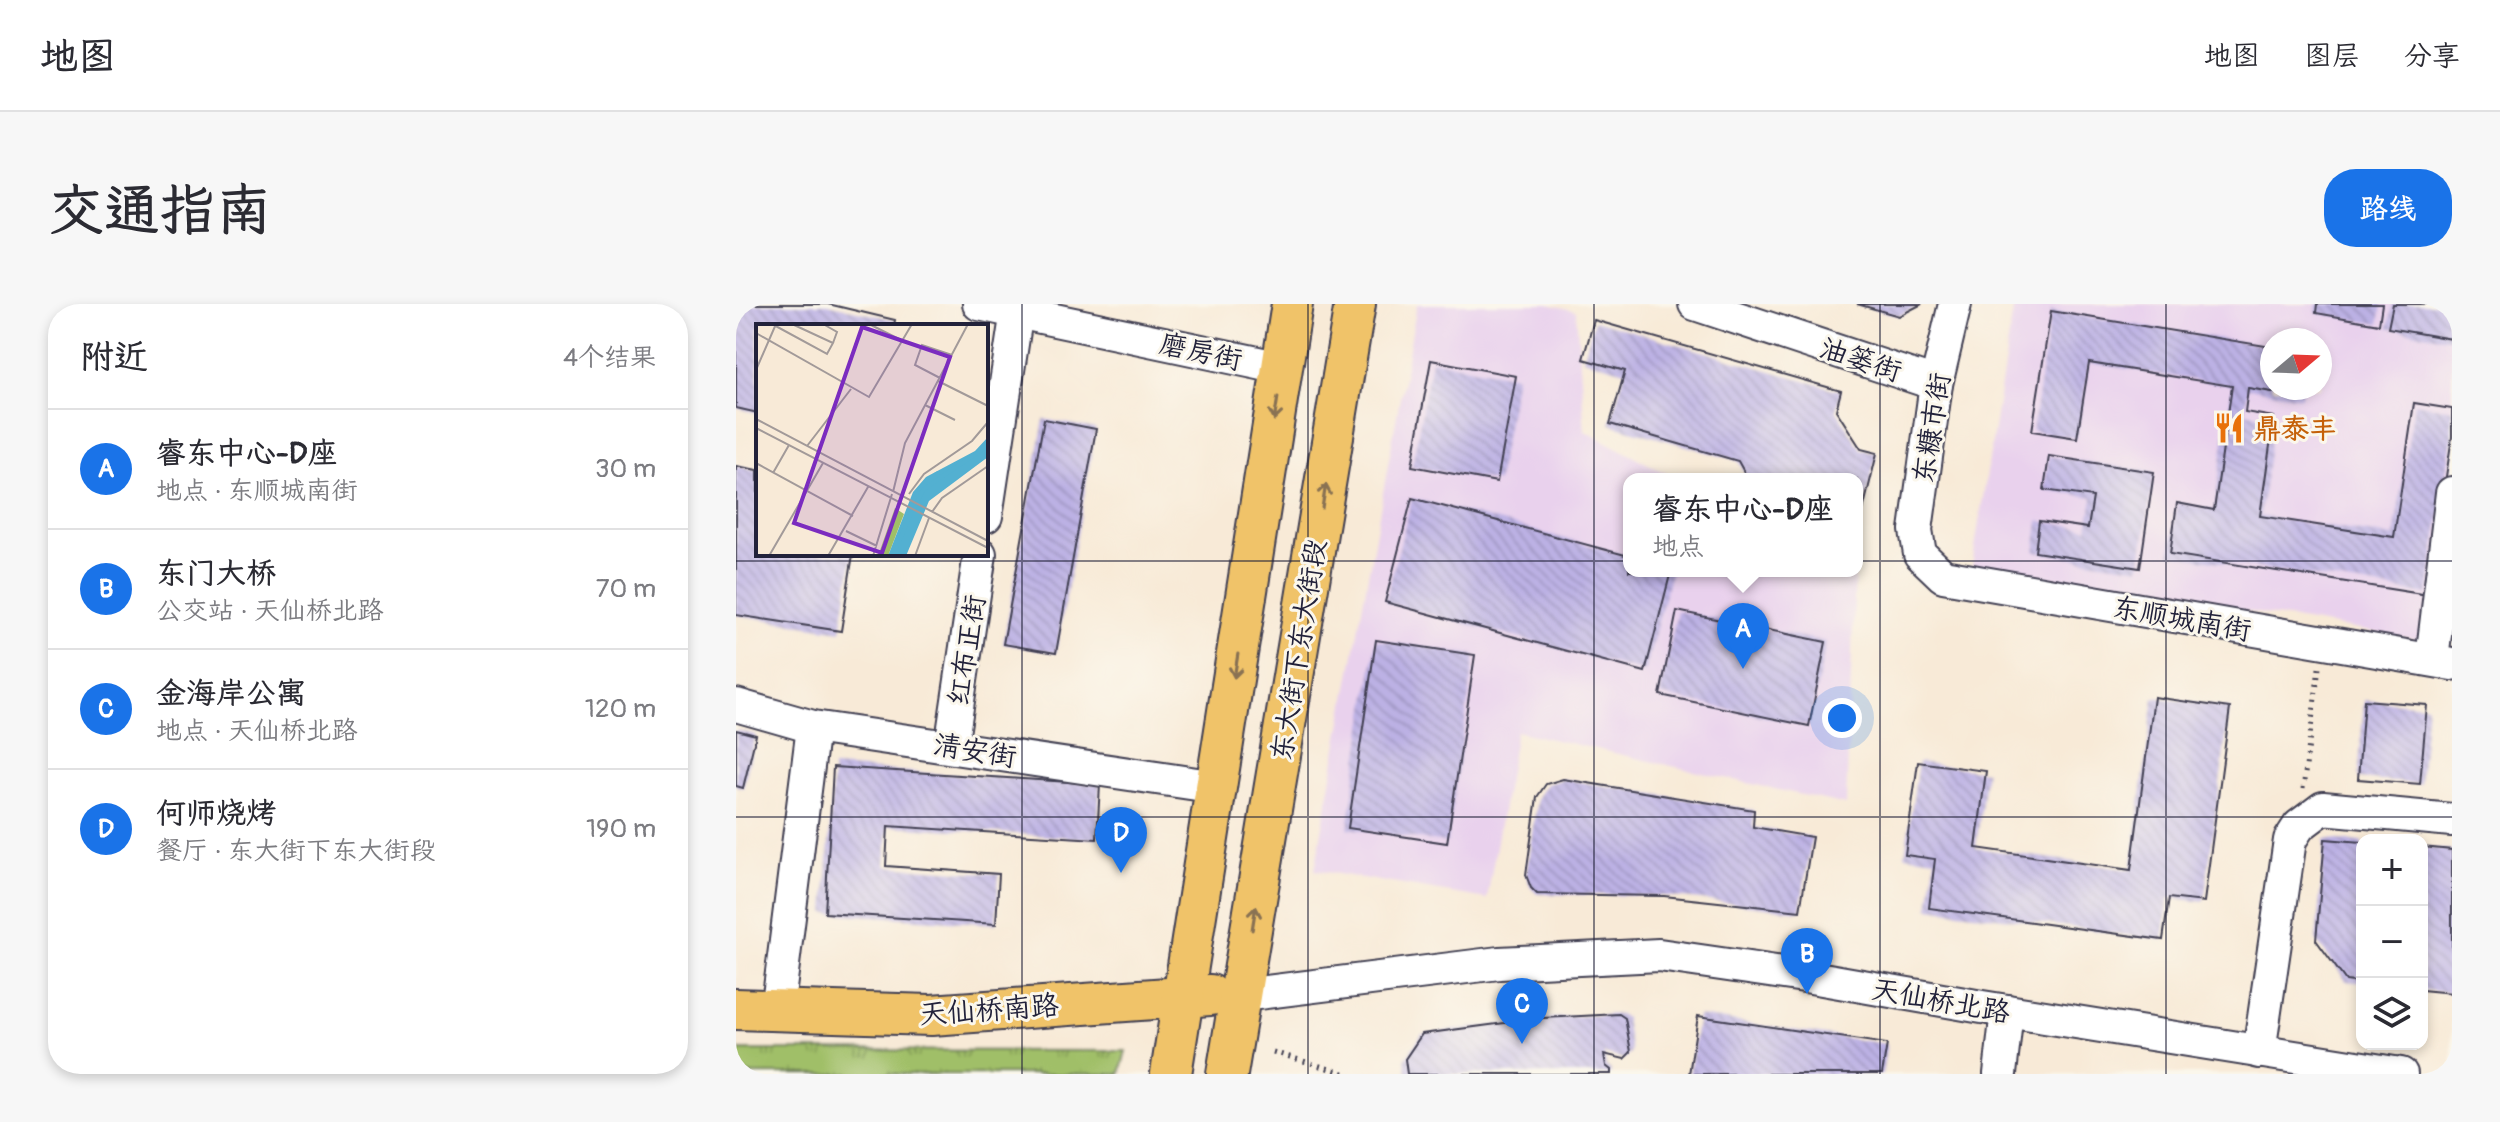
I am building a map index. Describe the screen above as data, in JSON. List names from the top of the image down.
{
  "streets": {
    "main road": ["东大街下东大街段", "天仙桥南路"],
    "street": [
      "磨房街",
      "油篓街",
      "东糠市街",
      "东顺城南街",
      "红布正街",
      "清安街",
      "天仙桥北路"
    ]
  },
  "crossings": [
    ["磨房街", "东大街下东大街段"],
    ["油篓街", "东糠市街"],
    ["东糠市街", "东顺城南街"],
    ["红布正街", "清安街"],
    ["东大街下东大街段", "清安街"],
    ["东大街下东大街段", "天仙桥北路"],
    ["东大街下东大街段", "天仙桥南路"],
    ["天仙桥北路", "天仙桥南路"]
  ],
  "places": {
    "restaurant": ["鼎泰丰"]
  },
  "north": "right",
  "page": {
    "header": "地图",
    "nav": ["地图", "图层", "分享"],
    "buttons": "路线",
    "title": "交通指南",
    "heading": ["附近", "4个结果"],
    "list": [
      {
        "mark": "A",
        "name": "睿东中心-D座",
        "note": "地点 · 东顺城南街",
        "value": "30 m"
      },
      {
        "mark": "B",
        "name": "东门大桥",
        "note": "公交站 · 天仙桥北路",
        "value": "70 m"
      },
      {
        "mark": "C",
        "name": "金海岸公寓",
        "note": "地点 · 天仙桥北路",
        "value": "120 m"
      },
      {
        "mark": "D",
        "name": "何师烧烤",
        "note": "餐厅 · 东大街下东大街段",
        "value": "190 m"
      }
    ],
    "popup": ["睿东中心-D座", "地点"],
    "pins": [
      "A",
      "D",
      "B",
      "C"
    ],
    "map_buttons": ["+", "−"]
  }
}
